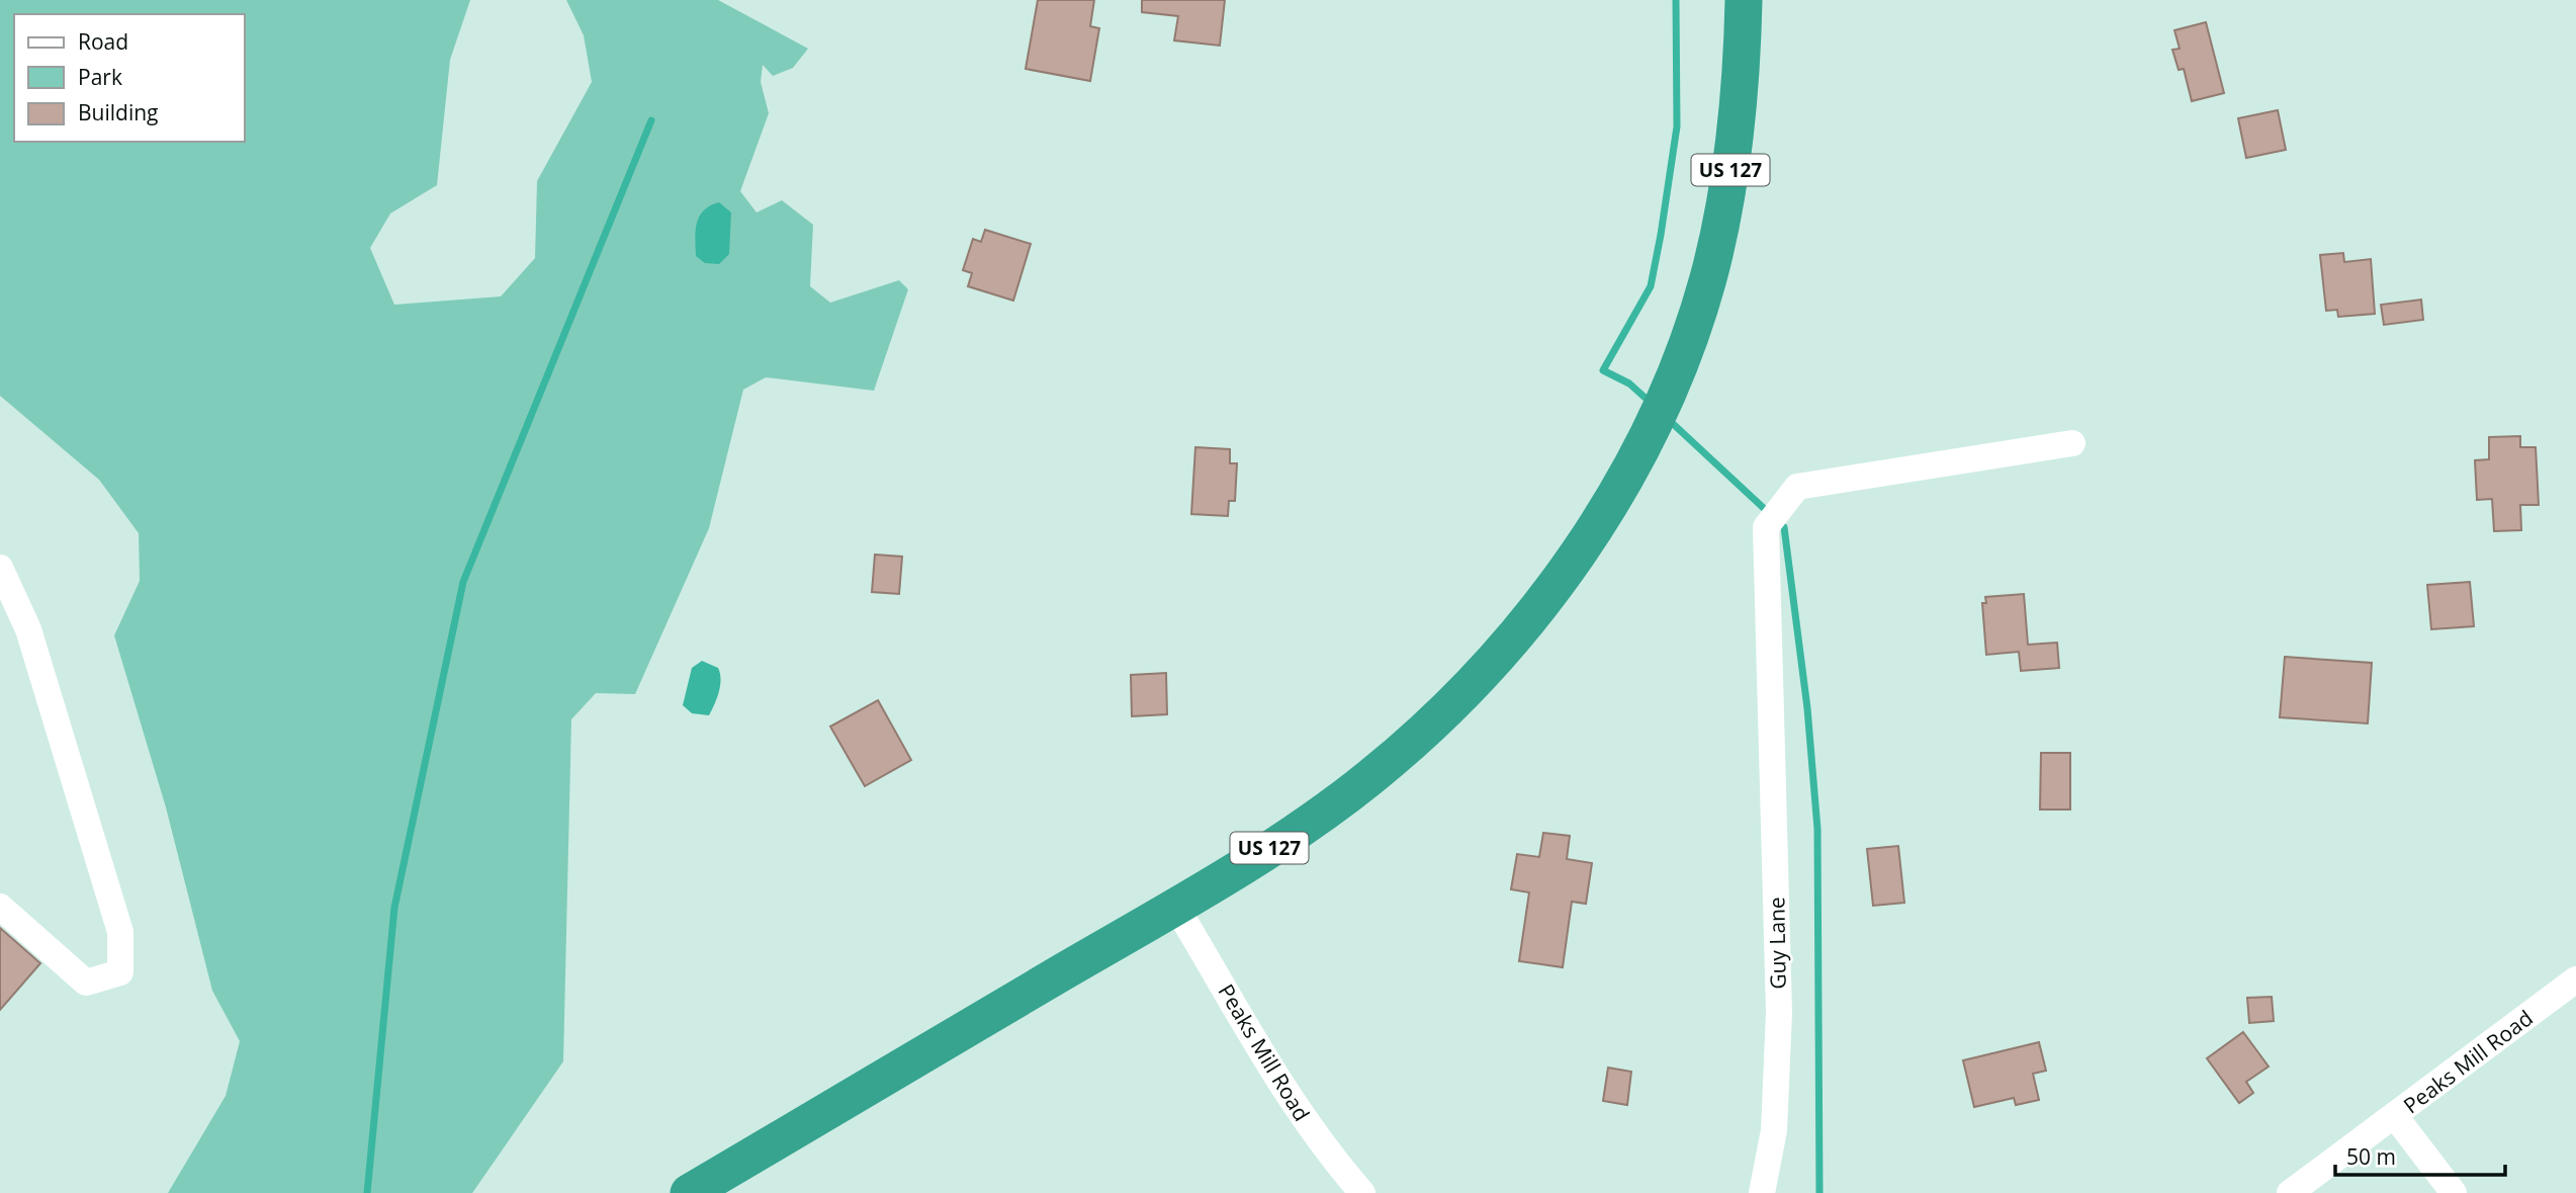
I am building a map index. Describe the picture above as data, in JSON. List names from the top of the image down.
{
  "streets": {
    "highway": ["US 127"],
    "street": ["Guy Lane", "Peaks Mill Road"]
  },
  "crossings": [
    ["US 127", "Peaks Mill Road"]
  ],
  "legend": ["Road", "Park", "Building"],
  "scale_bar": "50 m"
}
